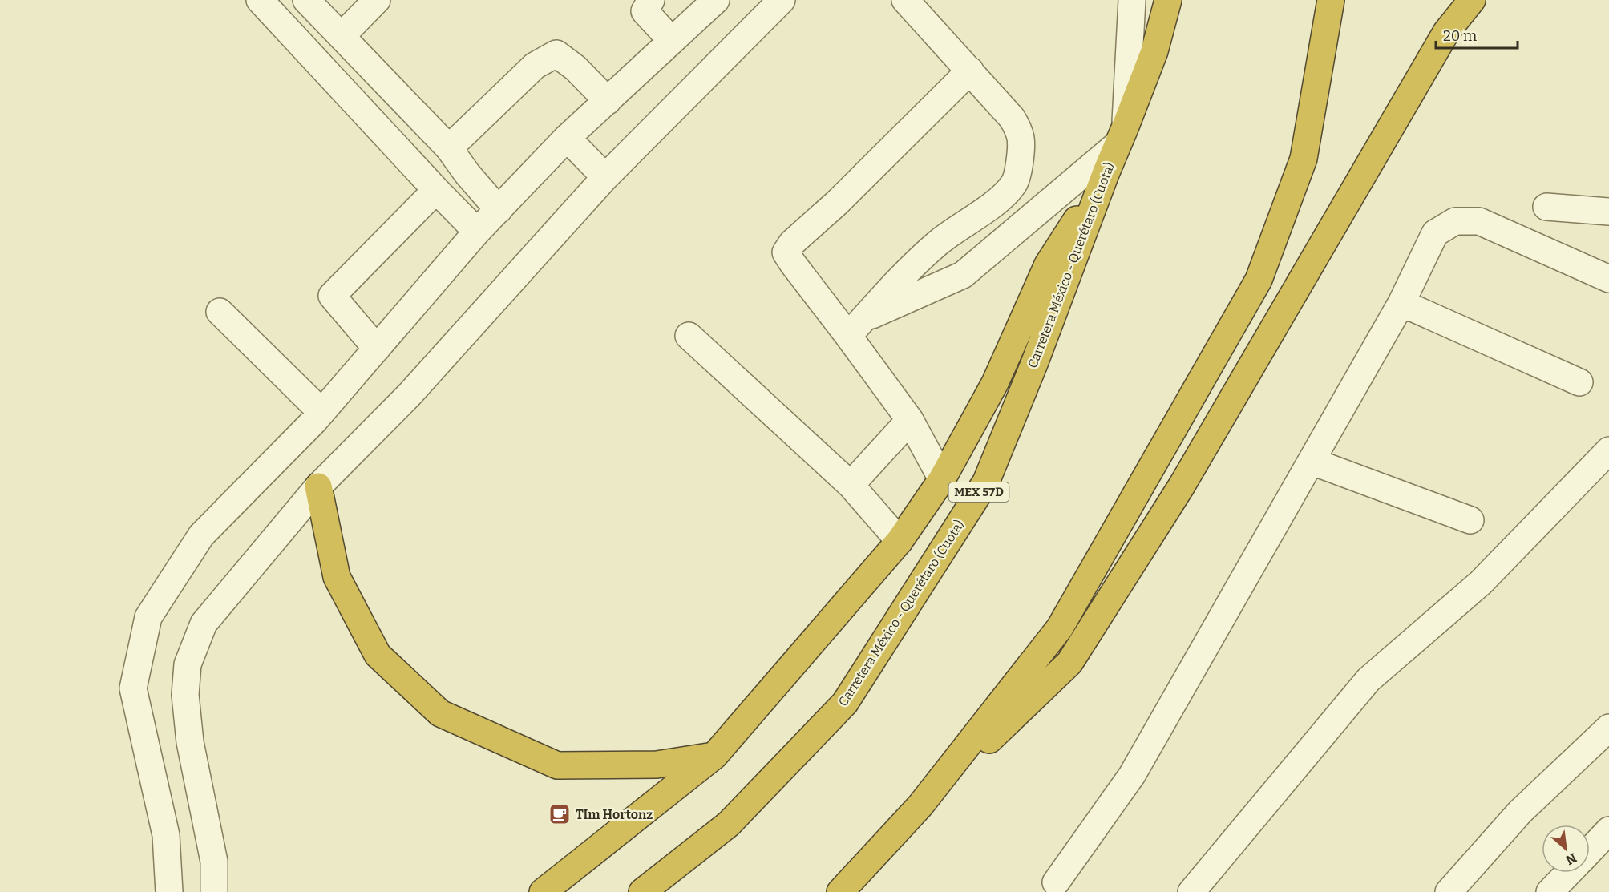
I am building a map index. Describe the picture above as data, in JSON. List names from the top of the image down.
{
  "streets": {
    "highway": ["Carretera México - Querétaro (Cuota)", "MEX 57D"]
  },
  "places": {
    "cafe": ["TIm Hortonz"]
  },
  "scale_bar": "20 m",
  "north": "bottom right"
}
